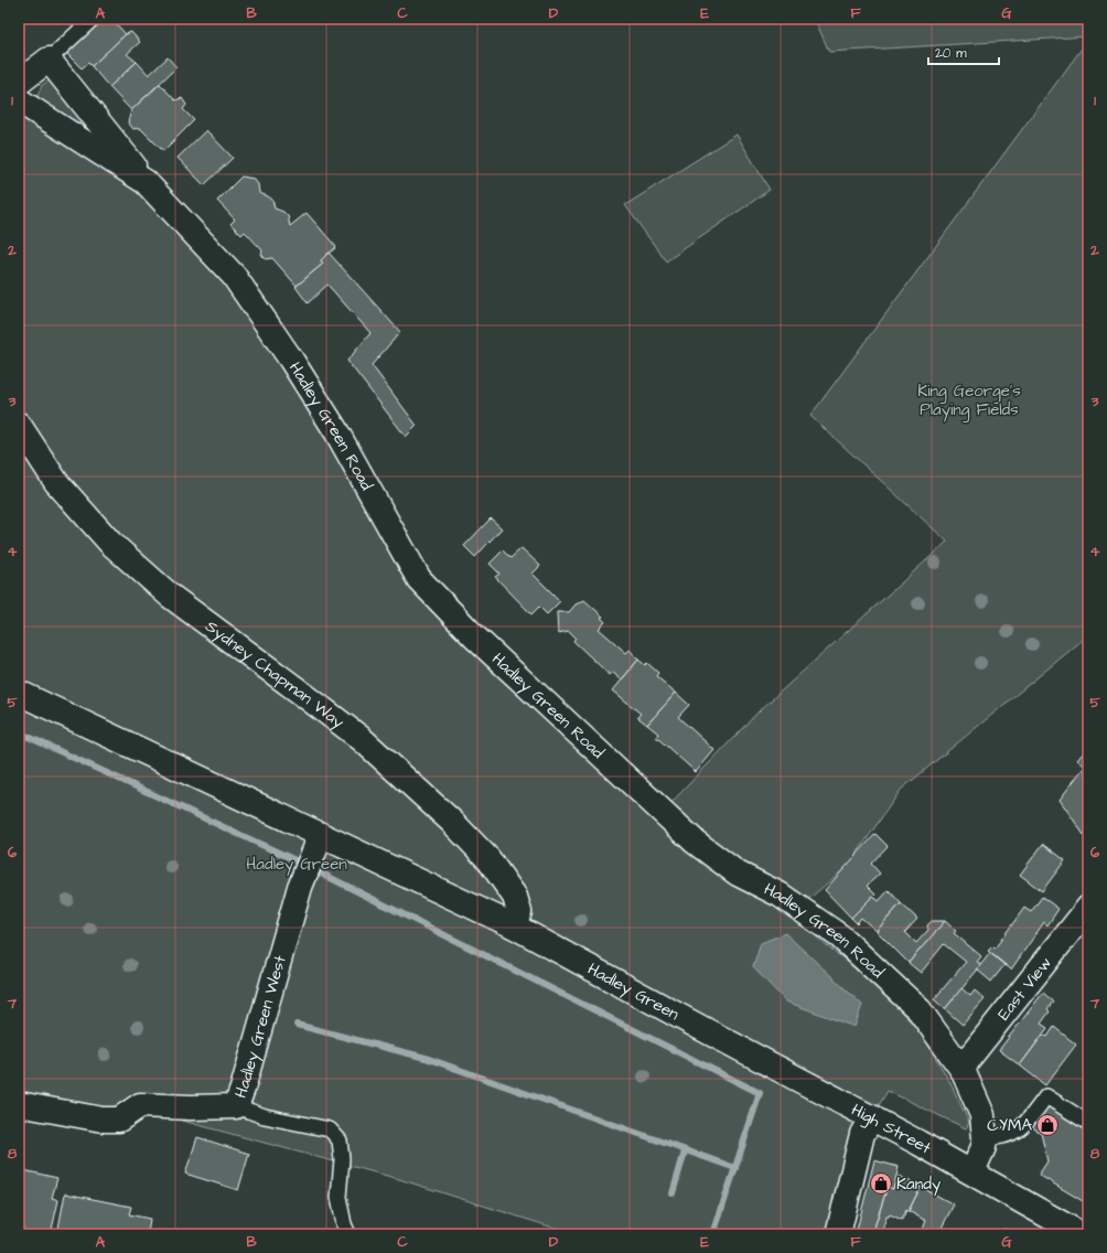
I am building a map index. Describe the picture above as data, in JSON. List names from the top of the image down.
{
  "streets": {
    "street": [
      "Hadley Green Road",
      "Sydney Chapman Way",
      "East View",
      "Hadley Green",
      "Hadley Green West",
      "High Street"
    ]
  },
  "crossings": [
    ["Hadley Green Road", "East View"],
    ["Hadley Green Road", "High Street"],
    ["Sydney Chapman Way", "Hadley Green"],
    ["Hadley Green", "Hadley Green West"],
    ["Hadley Green", "High Street"]
  ],
  "parks": ["King George's Playing Fields", "Hadley Green"],
  "places": {
    "shop": ["CYMA", "Kandy"]
  },
  "scale_bar": "20 m",
  "grid": {
    "columns": [
      "A",
      "B",
      "C",
      "D",
      "E",
      "F",
      "G"
    ],
    "rows": [
      "1",
      "2",
      "3",
      "4",
      "5",
      "6",
      "7",
      "8"
    ]
  }
}
